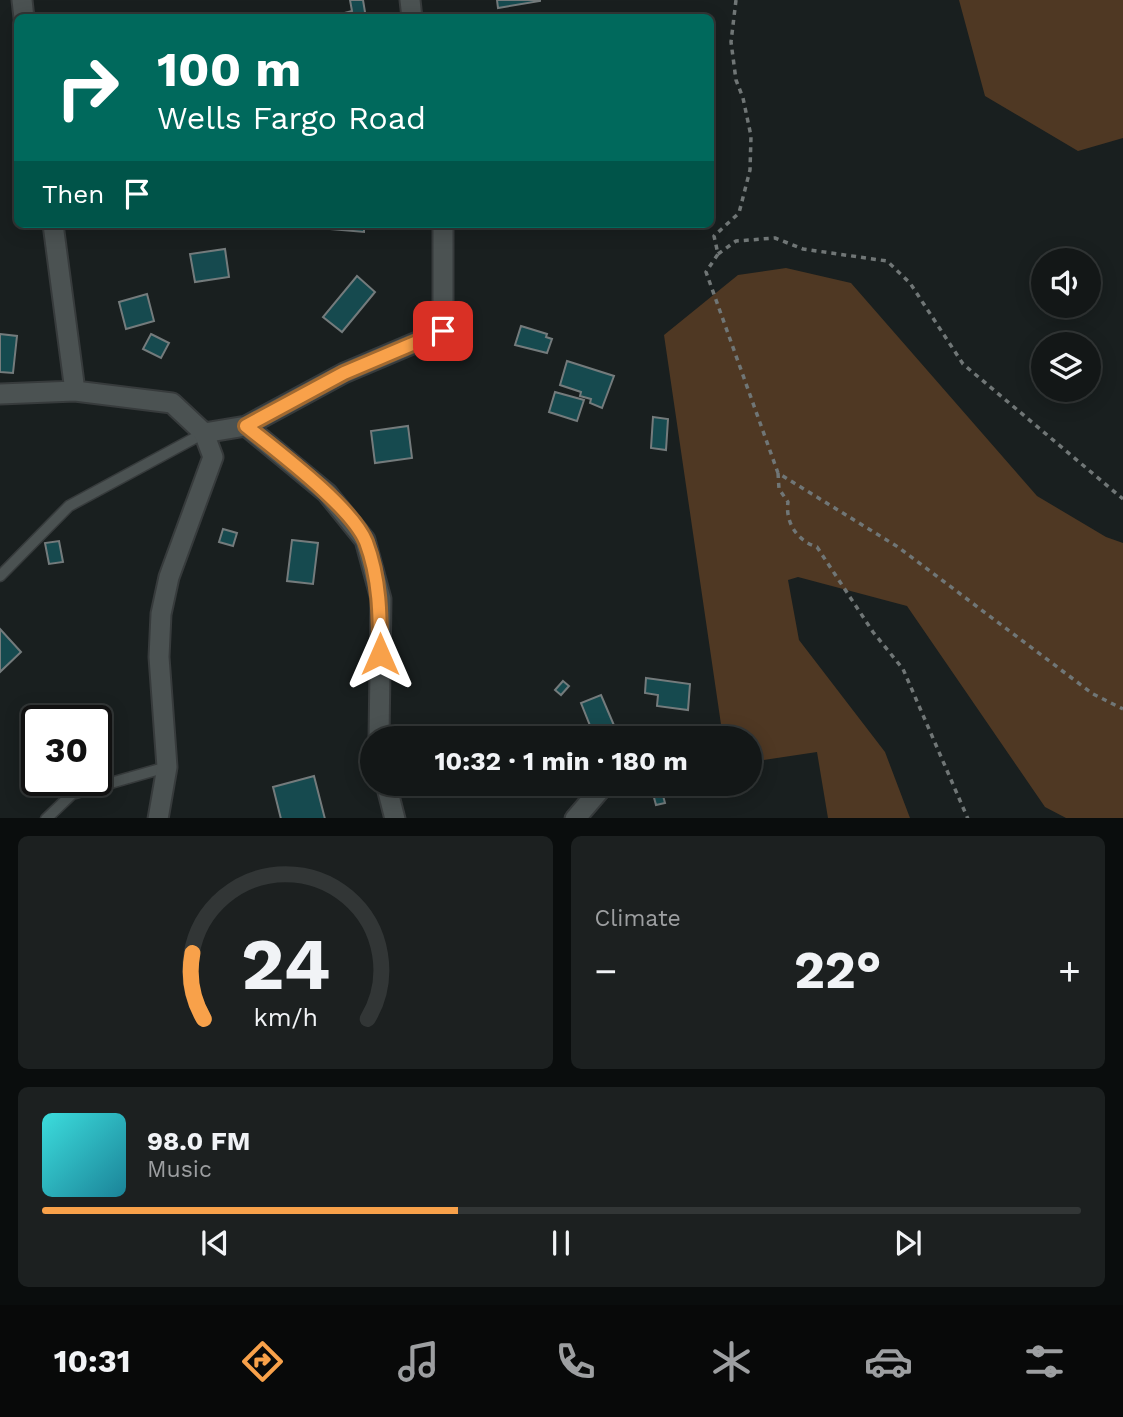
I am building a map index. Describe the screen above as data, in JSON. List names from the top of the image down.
{
  "page": {
    "turn": ["100 m", "Wells Fargo Road"],
    "then": "Then",
    "limit": "30",
    "trip": "10:32 · 1 min · 180 m",
    "tile": "Climate",
    "heat": ["−", "22°", "+"],
    "song": ["98.0 FM", "Music"],
    "tabs": "10:31",
    "gauge": ["24", "km/h"]
  }
}
